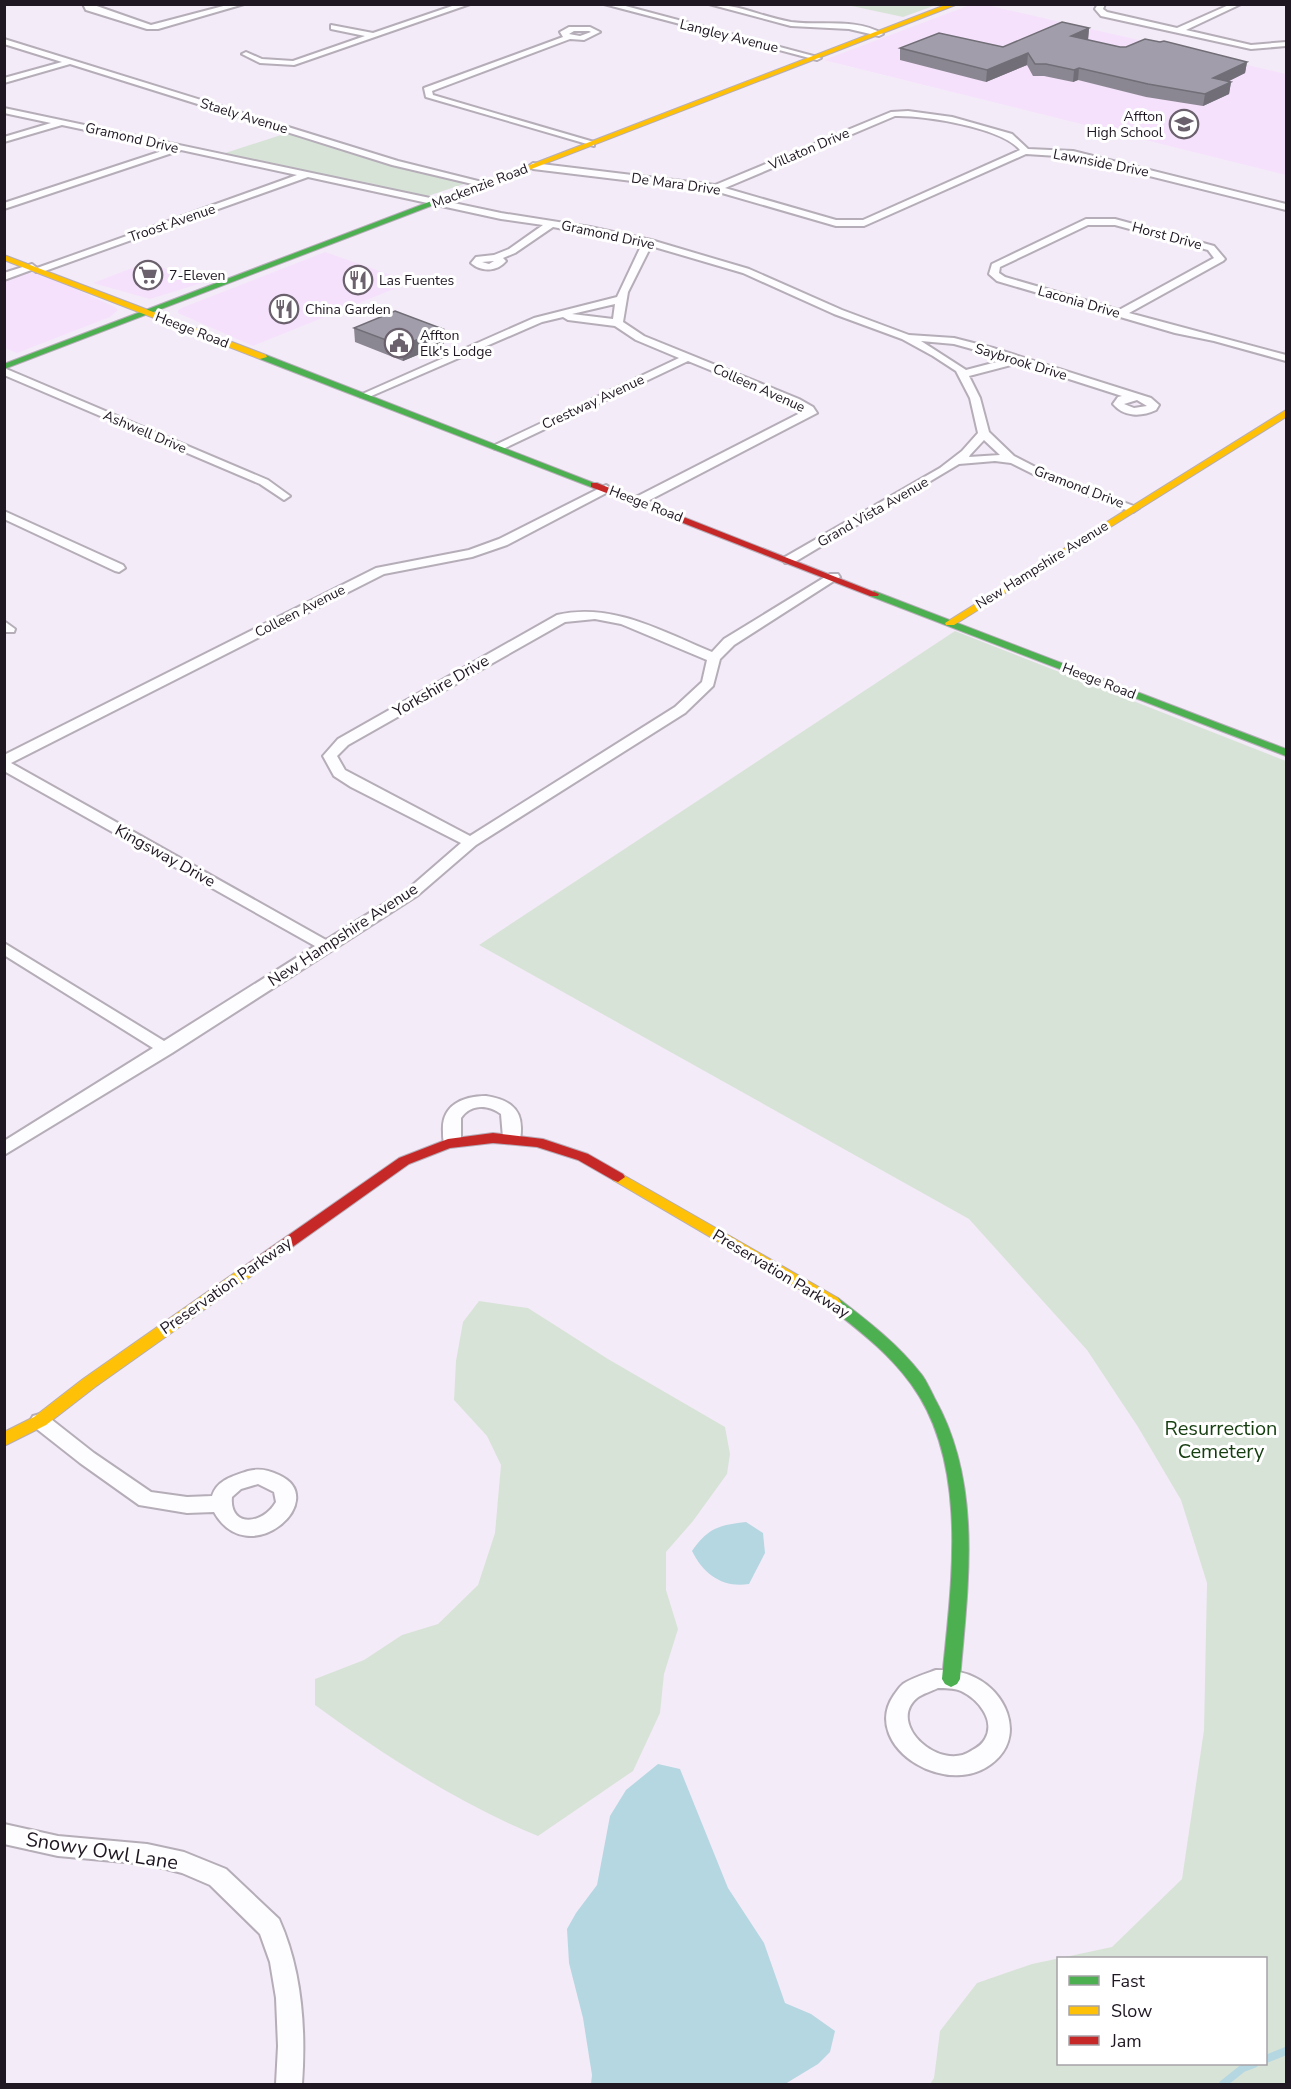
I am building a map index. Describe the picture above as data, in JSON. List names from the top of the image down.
{
  "streets": {
    "street": [
      "Langley Avenue",
      "Staely Avenue",
      "Gramond Drive",
      "Villaton Drive",
      "Lawnside Drive",
      "De Mara Drive",
      "Mackenzie Road",
      "Troost Avenue",
      "Horst Drive",
      "Laconia Drive",
      "Heege Road",
      "Saybrook Drive",
      "Colleen Avenue",
      "Crestway Avenue",
      "Ashwell Drive",
      "Grand Vista Avenue",
      "New Hampshire Avenue",
      "Yorkshire Drive",
      "Kingsway Drive",
      "Preservation Parkway",
      "Snowy Owl Lane"
    ]
  },
  "crossings": [
    ["Langley Avenue", "Mackenzie Road"],
    ["Staely Avenue", "Mackenzie Road"],
    ["Gramond Drive", "Mackenzie Road"],
    ["Gramond Drive", "Troost Avenue"],
    ["Gramond Drive", "Saybrook Drive"],
    ["Gramond Drive", "Grand Vista Avenue"],
    ["Gramond Drive", "New Hampshire Avenue"],
    ["Villaton Drive", "Lawnside Drive"],
    ["Villaton Drive", "De Mara Drive"],
    ["Lawnside Drive", "De Mara Drive"],
    ["De Mara Drive", "Mackenzie Road"],
    ["Mackenzie Road", "Heege Road"],
    ["Mackenzie Road", "Ashwell Drive"],
    ["Troost Avenue", "Heege Road"],
    ["Horst Drive", "Laconia Drive"],
    ["Heege Road", "Colleen Avenue"],
    ["Heege Road", "Crestway Avenue"],
    ["Heege Road", "Grand Vista Avenue"],
    ["Heege Road", "New Hampshire Avenue"],
    ["Colleen Avenue", "Crestway Avenue"],
    ["Colleen Avenue", "Kingsway Drive"],
    ["New Hampshire Avenue", "Yorkshire Drive"],
    ["New Hampshire Avenue", "Kingsway Drive"]
  ],
  "parks": ["Resurrection Cemetery"],
  "places": {
    "school or university": ["Affton High School"],
    "supermarket": ["7-Eleven"],
    "restaurant": ["Las Fuentes", "China Garden"],
    "public building": ["Affton Elk's Lodge"]
  },
  "legend": ["Fast", "Slow", "Jam"]
}
